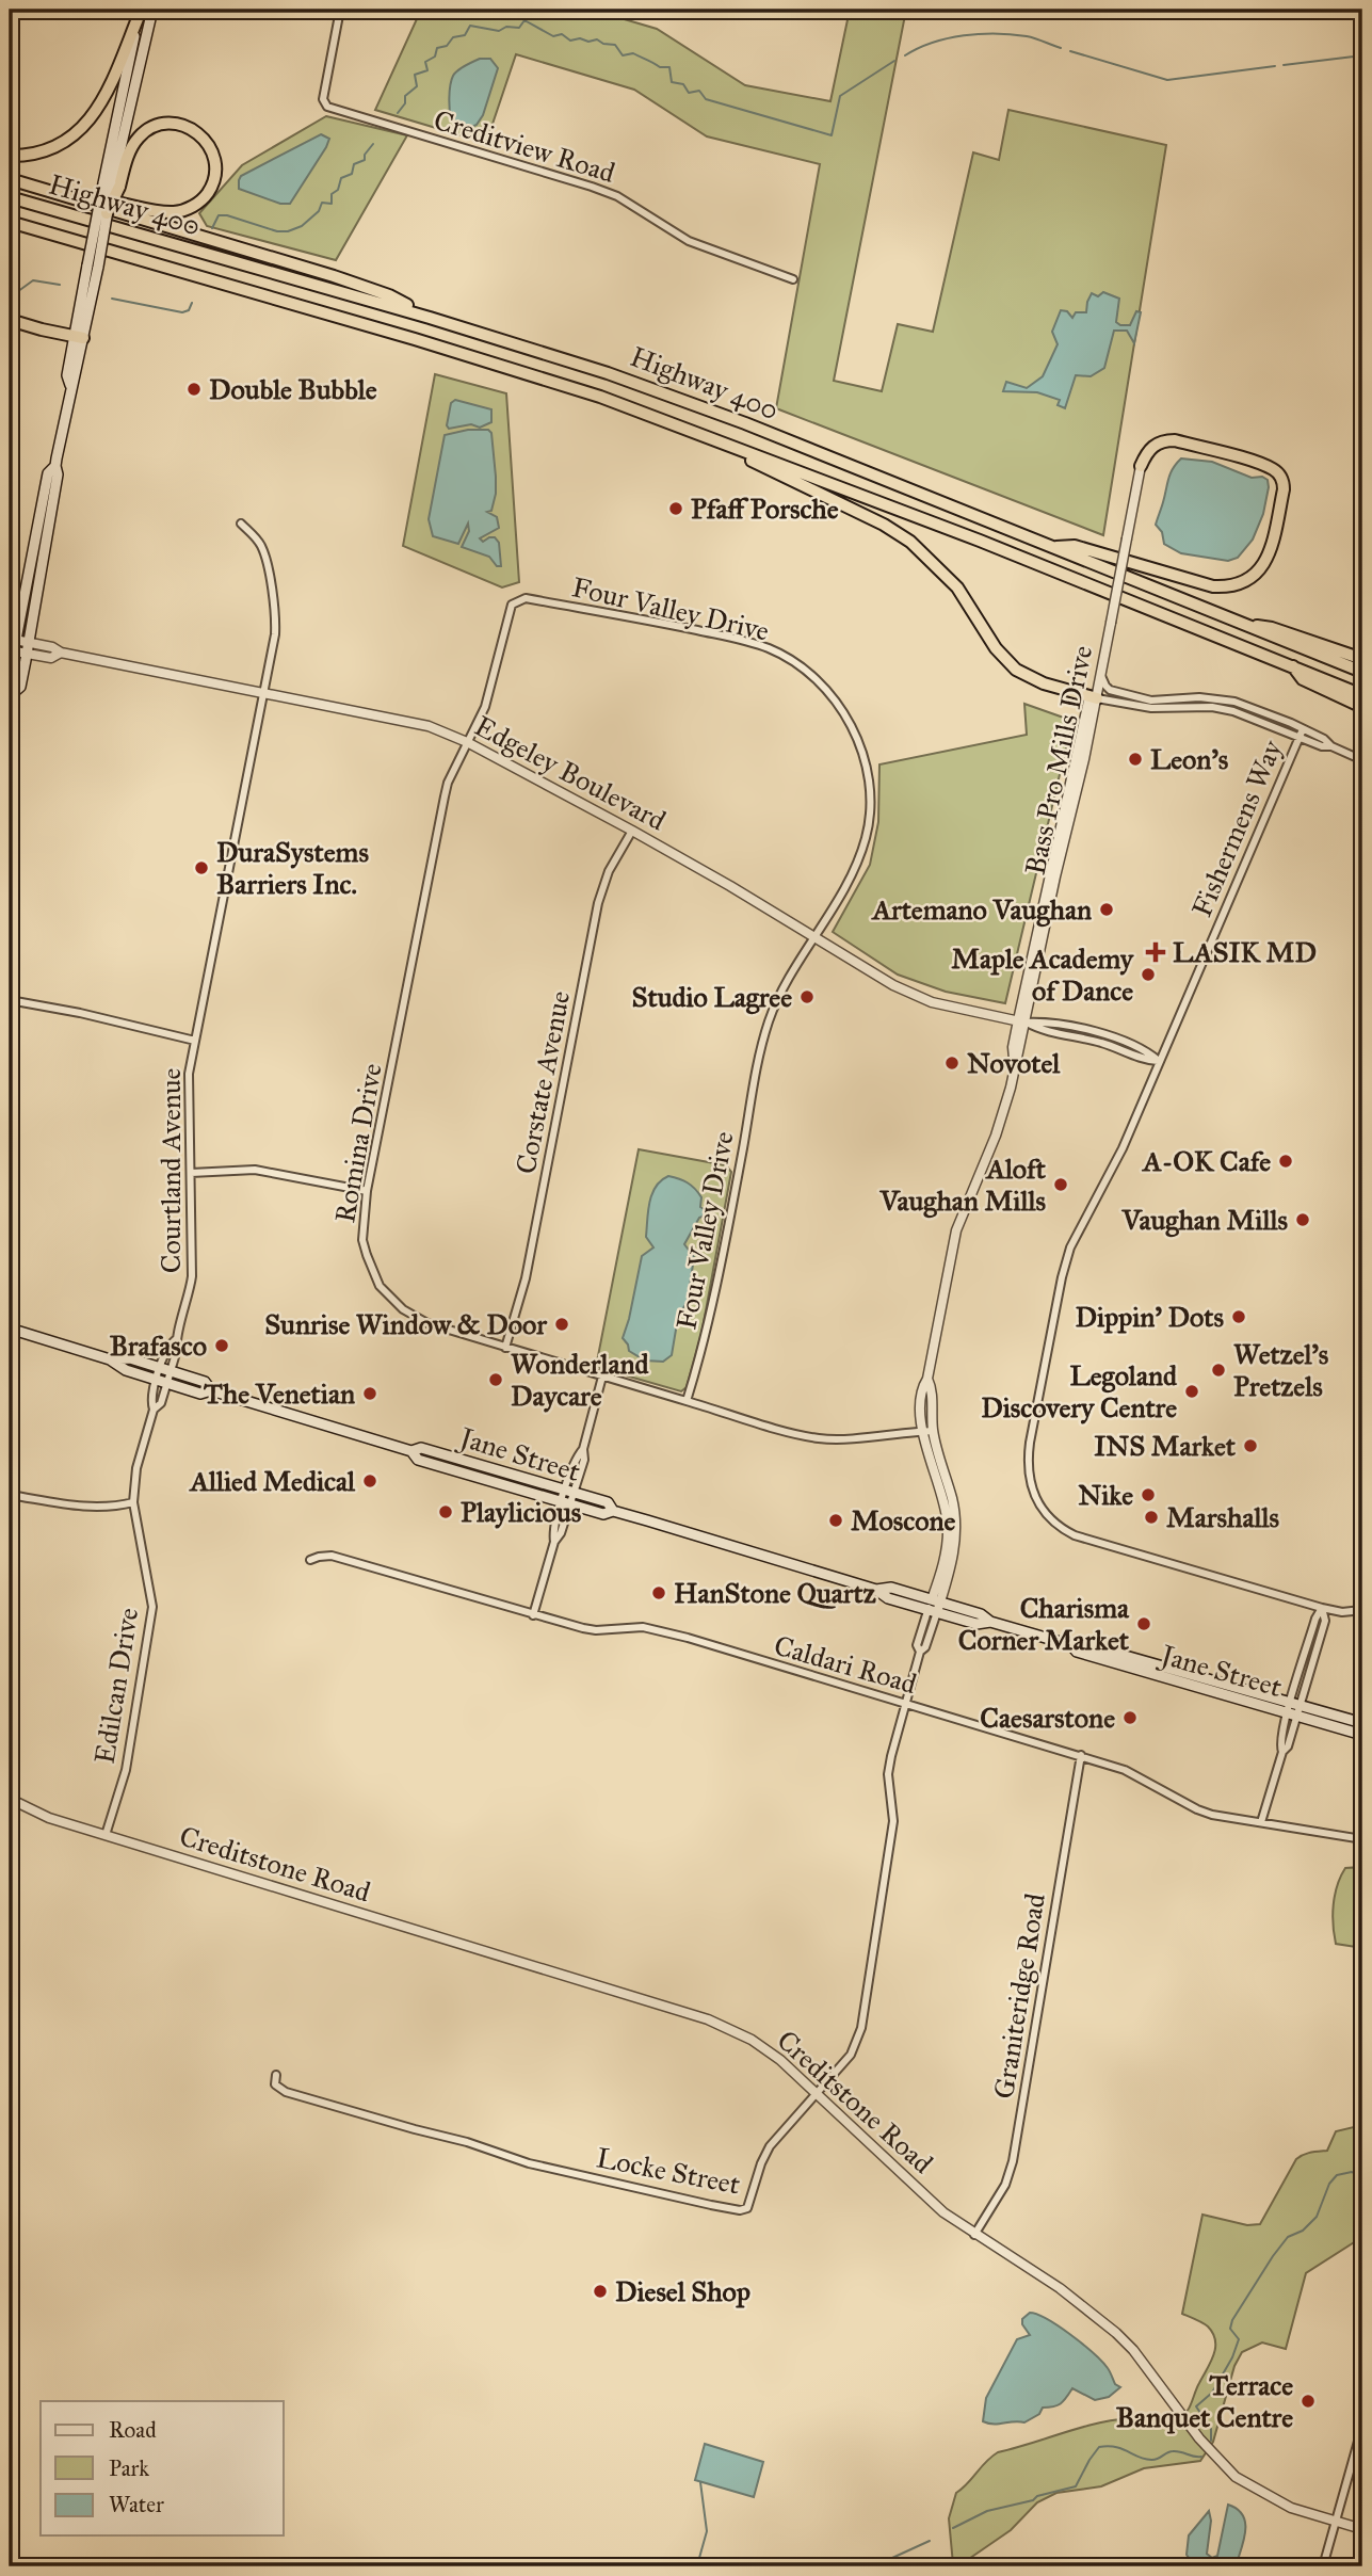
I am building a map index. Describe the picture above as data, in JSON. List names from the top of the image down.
{
  "streets": {
    "highway": ["Highway 400"],
    "main road": ["Jane Street"],
    "street": [
      "Creditview Road",
      "Four Valley Drive",
      "Bass Pro Mills Drive",
      "Edgeley Boulevard",
      "Fishermens Way",
      "Corstate Avenue",
      "Romina Drive",
      "Courtland Avenue",
      "Caldari Road",
      "Edilcan Drive",
      "Creditstone Road",
      "Graniteridge Road",
      "Locke Street"
    ]
  },
  "crossings": [
    ["Four Valley Drive", "Edgeley Boulevard"],
    ["Four Valley Drive", "Romina Drive"],
    ["Bass Pro Mills Drive", "Edgeley Boulevard"],
    ["Bass Pro Mills Drive", "Fishermens Way"],
    ["Bass Pro Mills Drive", "Romina Drive"],
    ["Bass Pro Mills Drive", "Jane Street"],
    ["Bass Pro Mills Drive", "Locke Street"],
    ["Edgeley Boulevard", "Corstate Avenue"],
    ["Edgeley Boulevard", "Romina Drive"],
    ["Edgeley Boulevard", "Courtland Avenue"],
    ["Corstate Avenue", "Romina Drive"],
    ["Courtland Avenue", "Jane Street"],
    ["Courtland Avenue", "Edilcan Drive"],
    ["Jane Street", "Edilcan Drive"],
    ["Jane Street", "Locke Street"],
    ["Caldari Road", "Graniteridge Road"],
    ["Caldari Road", "Locke Street"],
    ["Edilcan Drive", "Creditstone Road"],
    ["Creditstone Road", "Graniteridge Road"],
    ["Creditstone Road", "Locke Street"]
  ],
  "places": {
    "other": [
      "Double Bubble",
      "Pfaff Porsche",
      "Leon's",
      "DuraSystems Barriers Inc.",
      "Artemano Vaughan",
      "Maple Academy of Dance",
      "Studio Lagree",
      "Novotel",
      "A-OK Cafe",
      "Aloft Vaughan Mills",
      "Vaughan Mills",
      "Dippin’ Dots",
      "Sunrise Window & Door",
      "Brafasco",
      "Wetzel's Pretzels",
      "Wonderland Daycare",
      "Legoland Discovery Centre",
      "The Venetian",
      "INS Market",
      "Allied Medical",
      "Nike",
      "Playlicious",
      "Marshalls",
      "Moscone",
      "HanStone Quartz",
      "Charisma Corner Market",
      "Caesarstone",
      "Diesel Shop",
      "Terrace Banquet Centre"
    ],
    "health": ["LASIK MD"]
  },
  "legend": ["Road", "Park", "Water"]
}
